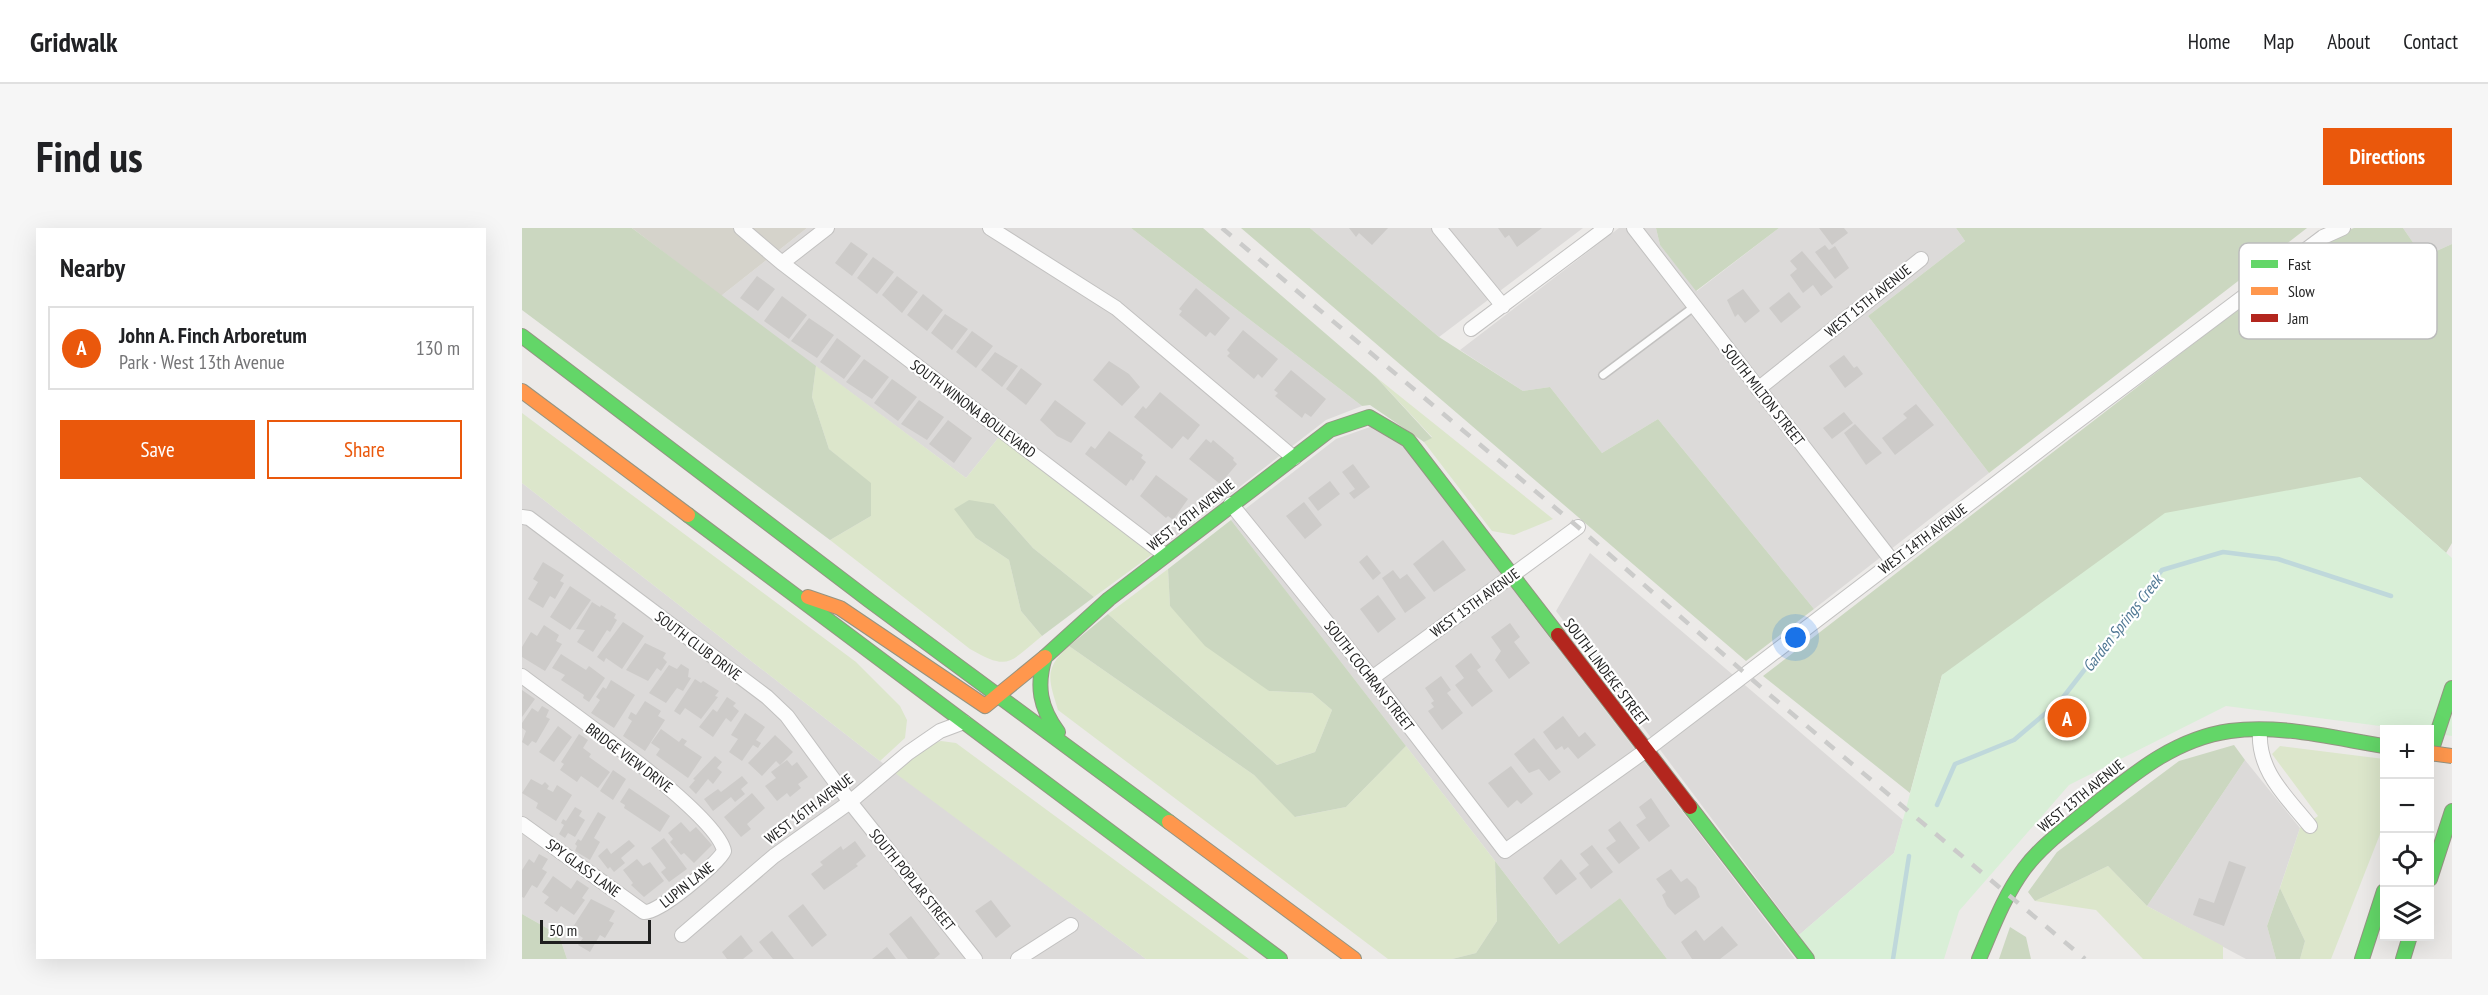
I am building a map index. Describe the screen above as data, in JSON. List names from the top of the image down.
{
  "streets": {
    "main road": ["WEST 16TH AVENUE", "SOUTH LINDEKE STREET", "WEST 13TH AVENUE"],
    "street": [
      "WEST 15TH AVENUE",
      "SOUTH MILTON STREET",
      "SOUTH WINONA BOULEVARD",
      "WEST 14TH AVENUE",
      "SOUTH CLUB DRIVE",
      "SOUTH COCHRAN STREET",
      "BRIDGE VIEW DRIVE",
      "SPY GLASS LANE",
      "SOUTH POPLAR STREET",
      "LUPIN LANE"
    ]
  },
  "crossings": [
    ["WEST 15TH AVENUE", "SOUTH MILTON STREET"],
    ["WEST 15TH AVENUE", "SOUTH LINDEKE STREET"],
    ["WEST 15TH AVENUE", "SOUTH COCHRAN STREET"],
    ["SOUTH MILTON STREET", "WEST 14TH AVENUE"],
    ["SOUTH WINONA BOULEVARD", "WEST 16TH AVENUE"],
    ["WEST 16TH AVENUE", "SOUTH CLUB DRIVE"],
    ["WEST 16TH AVENUE", "SOUTH LINDEKE STREET"],
    ["WEST 16TH AVENUE", "SOUTH COCHRAN STREET"],
    ["WEST 16TH AVENUE", "SOUTH POPLAR STREET"],
    ["WEST 14TH AVENUE", "SOUTH LINDEKE STREET"],
    ["WEST 14TH AVENUE", "SOUTH COCHRAN STREET"],
    ["SOUTH CLUB DRIVE", "SOUTH POPLAR STREET"],
    ["BRIDGE VIEW DRIVE", "LUPIN LANE"],
    ["SPY GLASS LANE", "LUPIN LANE"]
  ],
  "water": ["Garden Springs Creek"],
  "legend": ["Fast", "Slow", "Jam"],
  "scale_bar": "50 m",
  "page": {
    "header": "Gridwalk",
    "nav": [
      "Home",
      "Map",
      "About",
      "Contact"
    ],
    "buttons": [
      "Directions",
      ["Save", "Share"]
    ],
    "title": "Find us",
    "heading": "Nearby",
    "list": [
      {
        "mark": "A",
        "name": "John A. Finch Arboretum",
        "note": "Park · West 13th Avenue",
        "value": "130 m"
      }
    ],
    "pins": "A",
    "map_buttons": ["+", "−"],
    "scale": "50 m"
  }
}
